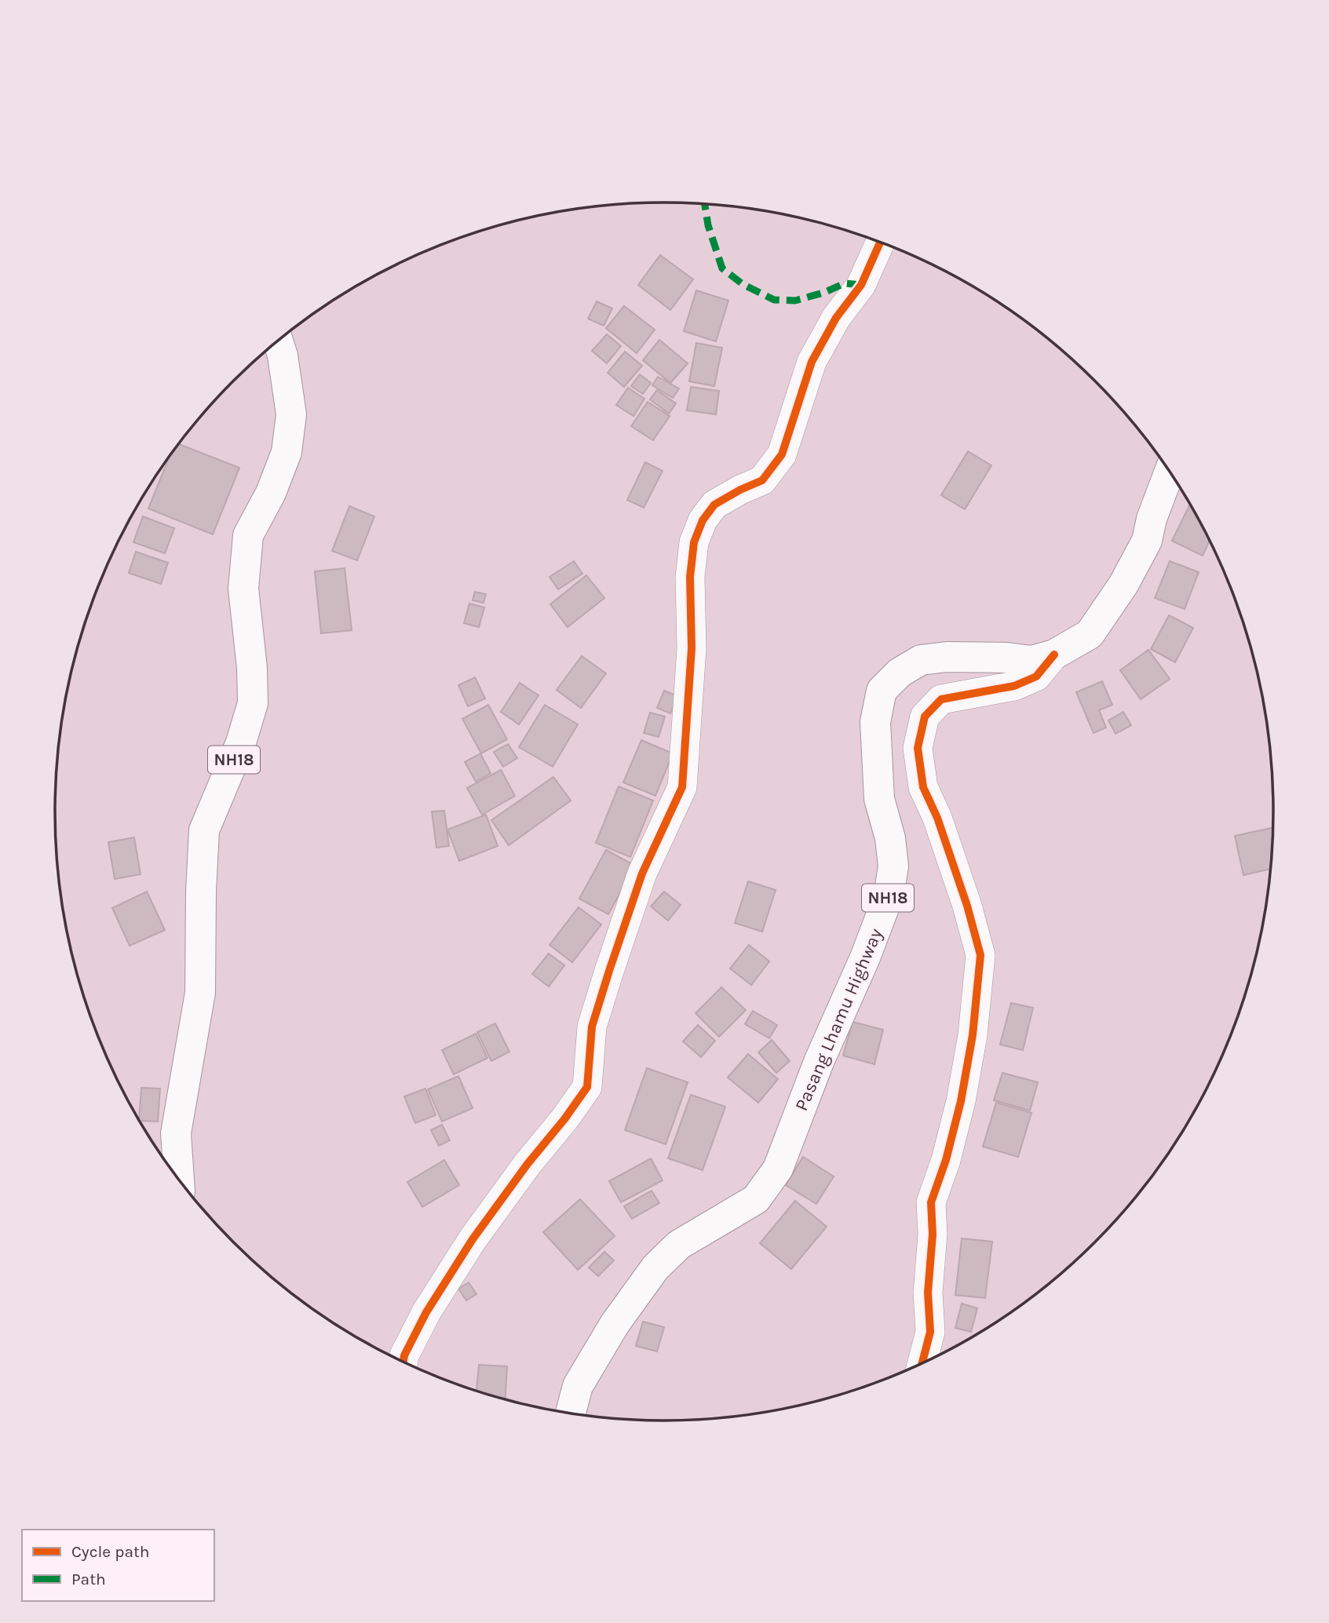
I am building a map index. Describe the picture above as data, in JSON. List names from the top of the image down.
{
  "streets": {
    "main road": ["NH18", "Pasang Lhamu Highway"]
  },
  "legend": ["Cycle path", "Path"]
}
